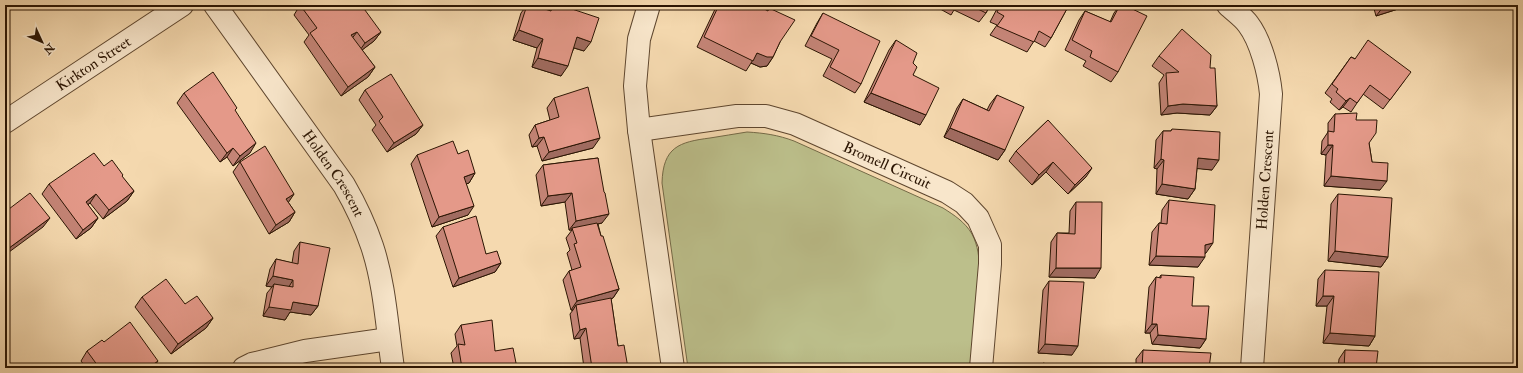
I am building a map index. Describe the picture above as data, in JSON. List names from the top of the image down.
{
  "streets": {
    "street": ["Kirkton Street", "Bromell Circuit", "Holden Crescent"]
  },
  "north": "bottom right"
}
